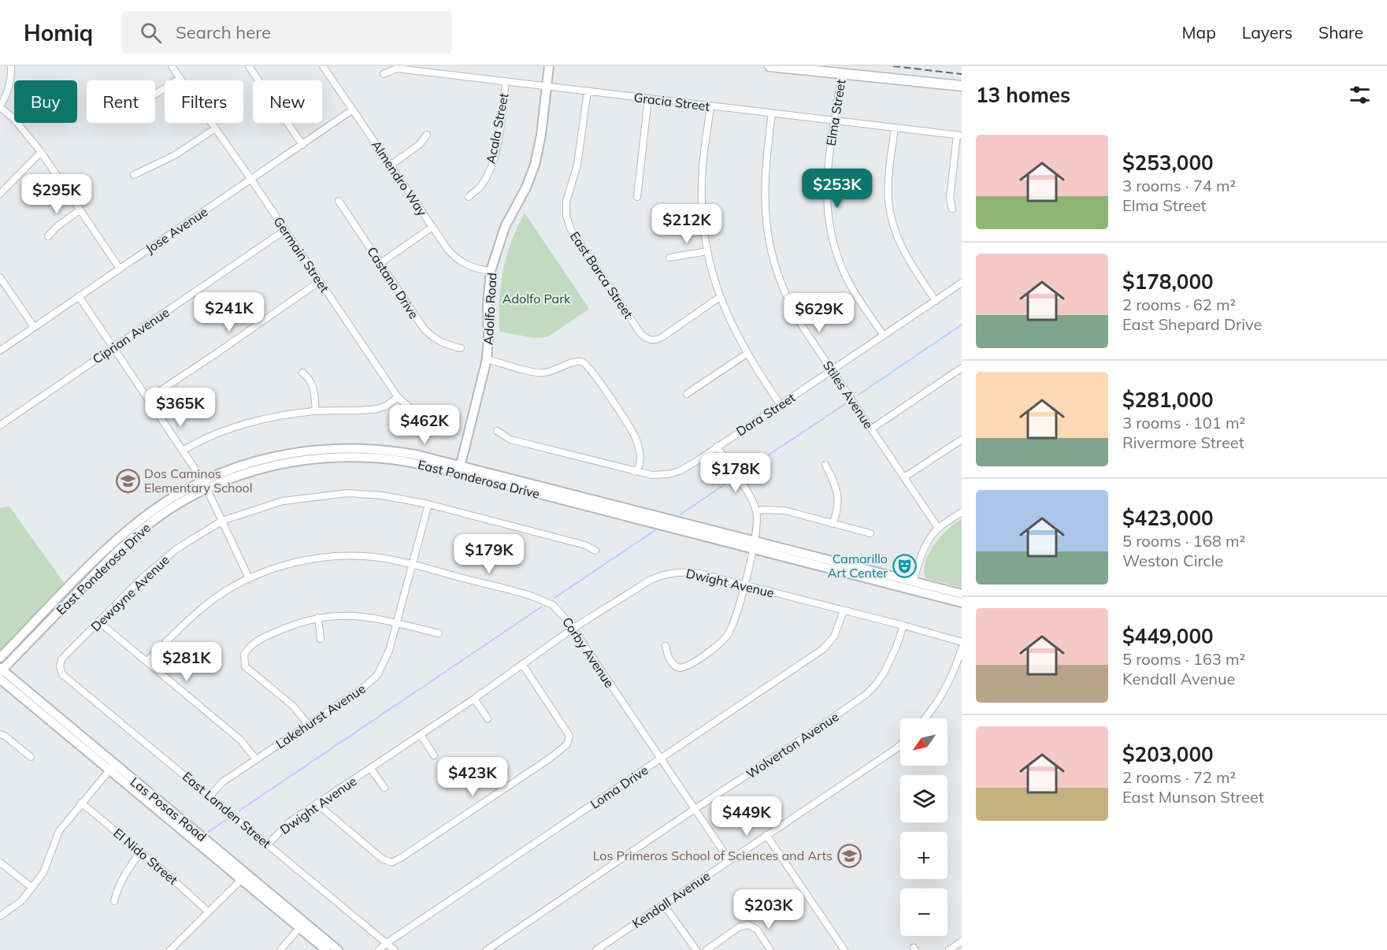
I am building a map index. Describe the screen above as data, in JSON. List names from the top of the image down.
{
  "streets": {
    "main road": ["Adolfo Road", "East Ponderosa Drive", "Las Posas Road"],
    "street": [
      "Gracia Street",
      "Elma Street",
      "Acala Street",
      "Almendro Way",
      "Jose Avenue",
      "Germain Street",
      "East Barca Street",
      "Castano Drive",
      "Ciprian Avenue",
      "Stiles Avenue",
      "Dara Street",
      "Dwight Avenue",
      "Dewayne Avenue",
      "Corby Avenue",
      "Lakehurst Avenue",
      "Wolverton Avenue",
      "Loma Drive",
      "East Landen Street",
      "El Nido Street",
      "Kendall Avenue"
    ]
  },
  "crossings": [
    ["Gracia Street", "Elma Street"],
    ["Gracia Street", "Acala Street"],
    ["Gracia Street", "East Barca Street"],
    ["Gracia Street", "Adolfo Road"],
    ["Gracia Street", "Stiles Avenue"],
    ["Elma Street", "Dara Street"],
    ["Almendro Way", "Jose Avenue"],
    ["Almendro Way", "Adolfo Road"],
    ["Jose Avenue", "Germain Street"],
    ["Germain Street", "Ciprian Avenue"],
    ["Adolfo Road", "East Ponderosa Drive"],
    ["Stiles Avenue", "Dara Street"],
    ["East Ponderosa Drive", "Las Posas Road"],
    ["Dwight Avenue", "Corby Avenue"],
    ["Dwight Avenue", "Wolverton Avenue"],
    ["Dwight Avenue", "Loma Drive"],
    ["Dwight Avenue", "East Landen Street"],
    ["Dewayne Avenue", "Lakehurst Avenue"],
    ["Dewayne Avenue", "East Landen Street"],
    ["Corby Avenue", "Lakehurst Avenue"],
    ["Corby Avenue", "Wolverton Avenue"],
    ["Corby Avenue", "Loma Drive"],
    ["Corby Avenue", "Kendall Avenue"],
    ["Lakehurst Avenue", "East Landen Street"],
    ["Loma Drive", "East Landen Street"]
  ],
  "parks": ["Adolfo Park"],
  "places": {
    "school or university": ["Dos Caminos Elementary School", "Los Primeros School of Sciences and Arts"],
    "theatre": ["Camarillo Art Center"]
  },
  "north": "bottom left",
  "page": {
    "header": "Homiq",
    "search": "Search here",
    "nav": ["Map", "Layers", "Share"],
    "heading": "13 homes",
    "chip": [
      "Buy",
      "Rent",
      "Filters",
      "New"
    ],
    "list": [
      {
        "name": "$253,000",
        "note": "3 rooms · 74 m² · Elma Street"
      },
      {
        "name": "$178,000",
        "note": "2 rooms · 62 m² · East Shepard Drive"
      },
      {
        "name": "$281,000",
        "note": "3 rooms · 101 m² · Rivermore Street"
      },
      {
        "name": "$423,000",
        "note": "5 rooms · 168 m² · Weston Circle"
      },
      {
        "name": "$449,000",
        "note": "5 rooms · 163 m² · Kendall Avenue"
      },
      {
        "name": "$203,000",
        "note": "2 rooms · 72 m² · East Munson Street"
      }
    ],
    "price": [
      "$253K",
      "$295K",
      "$212K",
      "$241K",
      "$629K",
      "$365K",
      "$462K",
      "$178K",
      "$179K",
      "$281K",
      "$423K",
      "$449K",
      "$203K"
    ],
    "map_buttons": ["+", "−"]
  }
}
